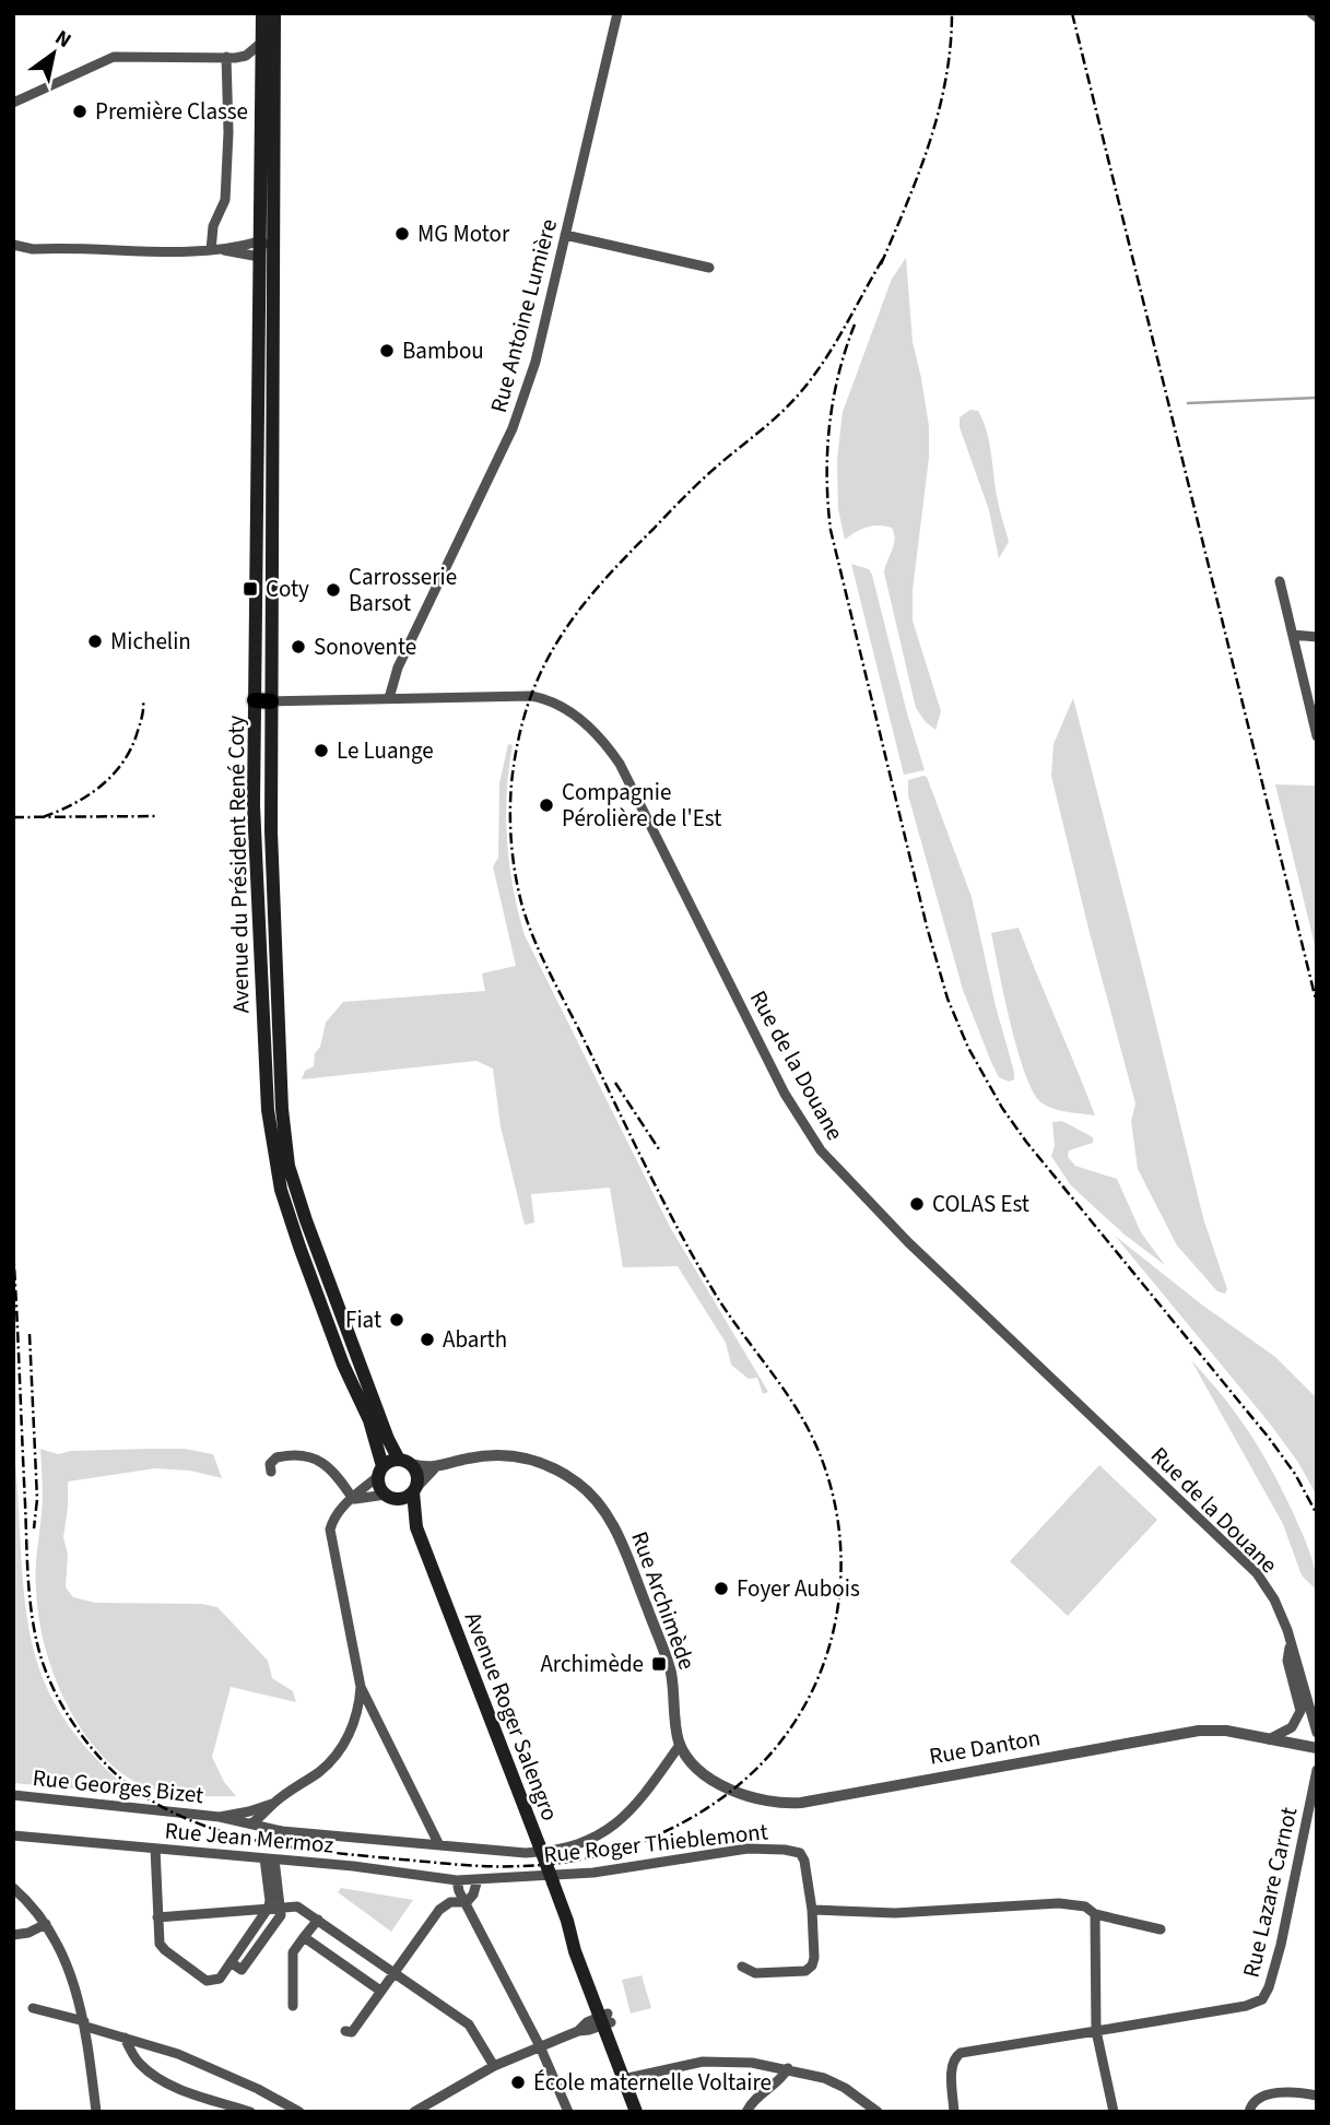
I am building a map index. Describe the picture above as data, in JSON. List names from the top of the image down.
{
  "streets": {
    "main road": ["Avenue du Président René Coty", "Avenue Roger Salengro"],
    "street": [
      "Rue Antoine Lumière",
      "Rue de la Douane",
      "Rue Archimède",
      "Rue Danton",
      "Rue Georges Bizet",
      "Rue Jean Mermoz",
      "Rue Roger Thieblemont",
      "Rue Lazare Carnot"
    ]
  },
  "crossings": [
    ["Rue Antoine Lumière", "Rue de la Douane"],
    ["Avenue du Président René Coty", "Rue de la Douane"],
    ["Avenue du Président René Coty", "Rue Archimède"],
    ["Avenue du Président René Coty", "Avenue Roger Salengro"],
    ["Avenue du Président René Coty", "Rue Georges Bizet"],
    ["Rue de la Douane", "Rue Danton"],
    ["Rue Archimède", "Avenue Roger Salengro"],
    ["Rue Archimède", "Rue Danton"],
    ["Rue Archimède", "Rue Georges Bizet"],
    ["Avenue Roger Salengro", "Rue Georges Bizet"],
    ["Rue Jean Mermoz", "Rue Roger Thieblemont"]
  ],
  "places": {
    "other": [
      "Première Classe",
      "MG Motor",
      "Bambou",
      "Carrosserie Barsot",
      "Michelin",
      "Sonovente",
      "Le Luange",
      "Compagnie Pérolière de l'Est",
      "COLAS Est",
      "Fiat",
      "Abarth",
      "Foyer Aubois",
      "École maternelle Voltaire"
    ],
    "transit": ["Coty", "Archimède"]
  },
  "north": "top right"
}
